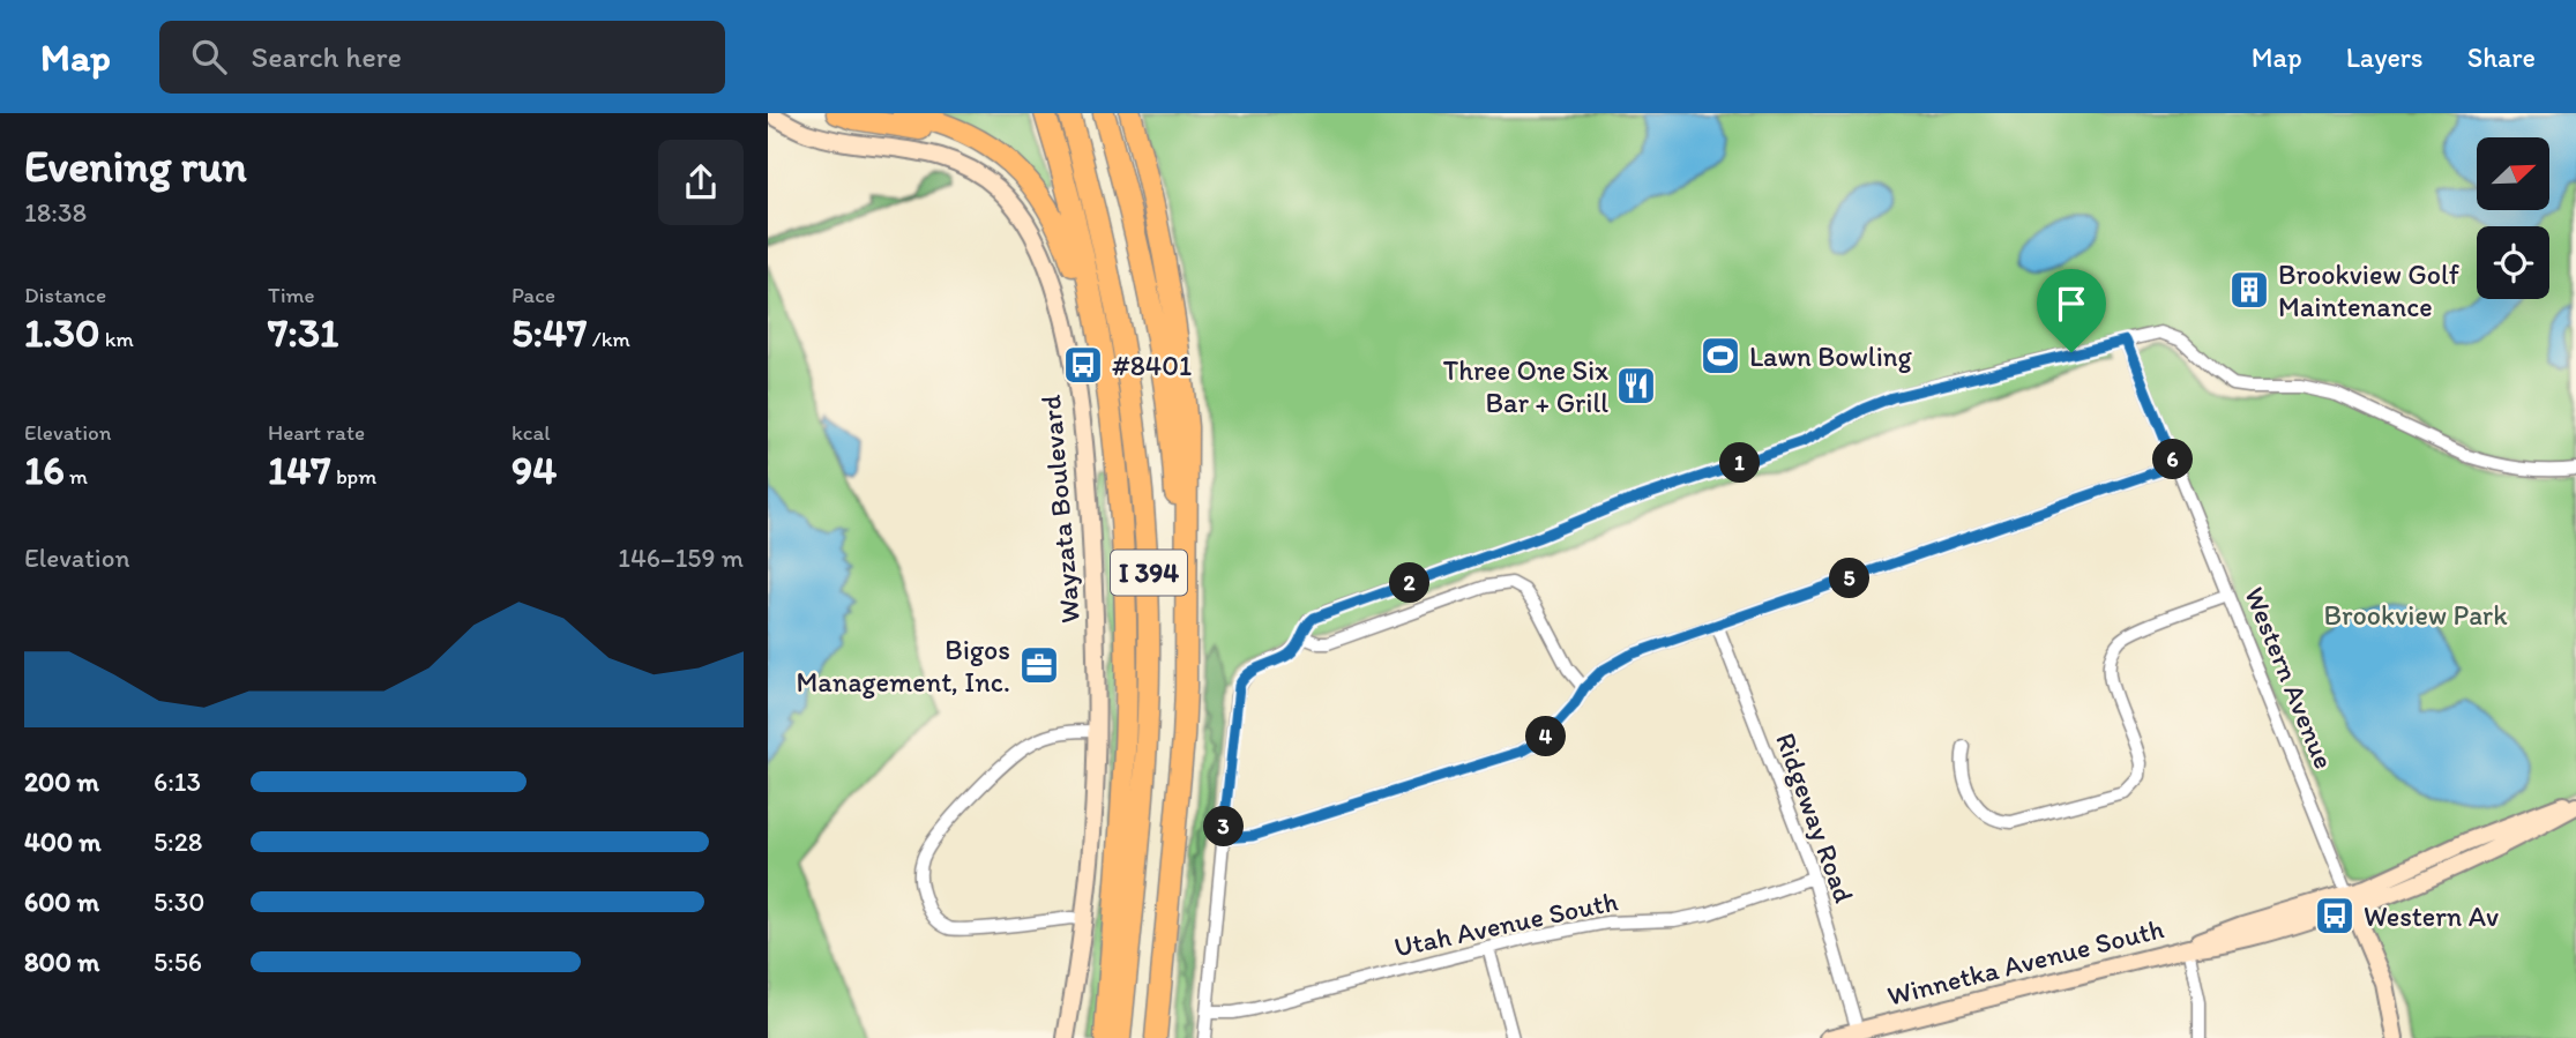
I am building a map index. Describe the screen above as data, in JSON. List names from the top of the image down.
{
  "streets": {
    "highway": ["I 394"],
    "street": [
      "Wayzata Boulevard",
      "Western Avenue",
      "Ridgeway Road",
      "Utah Avenue South",
      "Winnetka Avenue South"
    ]
  },
  "crossings": [
    ["Western Avenue", "Winnetka Avenue South"],
    ["Ridgeway Road", "Utah Avenue South"],
    ["Ridgeway Road", "Winnetka Avenue South"]
  ],
  "parks": ["Brookview Park"],
  "places": {
    "building": ["Brookview Golf Maintenance"],
    "sports": ["Lawn Bowling"],
    "bus stop": ["#8401", "Western Av"],
    "restaurant": ["Three One Six Bar + Grill"],
    "office": ["Bigos Management, Inc."]
  },
  "north": "top right",
  "page": {
    "header": "Map",
    "search": "Search here",
    "nav": ["Map", "Layers", "Share"],
    "heading": ["Evening run", "18:38"],
    "stats": [
      ["Distance", "1.30 km"],
      ["Time", "7:31"],
      ["Pace", "5:47 /km"],
      ["Elevation", "16 m"],
      ["Heart rate", "147 bpm"],
      ["kcal", "94"]
    ],
    "pins": [
      "6",
      "1",
      "5",
      "2",
      "4",
      "3"
    ],
    "chart": ["Elevation", "146–159 m"],
    "list": [
      {
        "name": "200 m",
        "note": "6:13"
      },
      {
        "name": "400 m",
        "note": "5:28"
      },
      {
        "name": "600 m",
        "note": "5:30"
      },
      {
        "name": "800 m",
        "note": "5:56"
      }
    ]
  }
}
